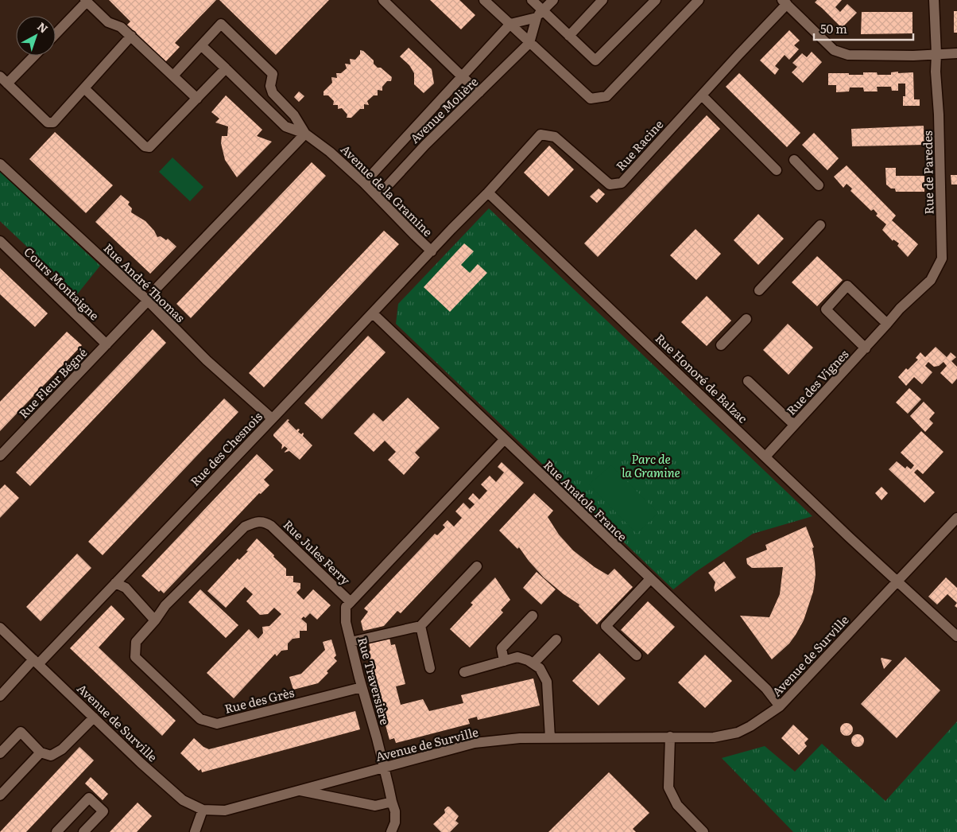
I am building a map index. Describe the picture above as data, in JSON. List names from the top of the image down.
{
  "streets": {
    "street": [
      "Avenue Molière",
      "Rue Racine",
      "Rue de Paredes",
      "Avenue de la Gramine",
      "Rue André Thomas",
      "Cours Montaigne",
      "Rue Honoré de Balzac",
      "Rue des Vignes",
      "Rue Fleur Bégné",
      "Rue des Chesnois",
      "Rue Anatole France",
      "Rue Jules Ferry",
      "Avenue de Surville",
      "Rue Traversière",
      "Rue des Grès"
    ]
  },
  "crossings": [
    ["Avenue Molière", "Avenue de la Gramine"],
    ["Rue Racine", "Avenue de la Gramine"],
    ["Rue Racine", "Rue Honoré de Balzac"],
    ["Rue Racine", "Rue des Chesnois"],
    ["Rue de Paredes", "Rue des Vignes"],
    ["Avenue de la Gramine", "Rue Fleur Bégné"],
    ["Avenue de la Gramine", "Rue des Chesnois"],
    ["Rue André Thomas", "Rue Fleur Bégné"],
    ["Rue André Thomas", "Rue des Chesnois"],
    ["Cours Montaigne", "Rue Fleur Bégné"],
    ["Rue Honoré de Balzac", "Rue des Vignes"],
    ["Rue Honoré de Balzac", "Avenue de Surville"],
    ["Rue des Chesnois", "Rue Anatole France"],
    ["Rue des Chesnois", "Avenue de Surville"],
    ["Rue Anatole France", "Rue Jules Ferry"],
    ["Rue Anatole France", "Avenue de Surville"],
    ["Rue Jules Ferry", "Rue Traversière"],
    ["Rue Jules Ferry", "Rue des Grès"],
    ["Avenue de Surville", "Rue Traversière"],
    ["Rue Traversière", "Rue des Grès"]
  ],
  "parks": ["Parc de la Gramine"],
  "scale_bar": "50 m",
  "north": "top right"
}
